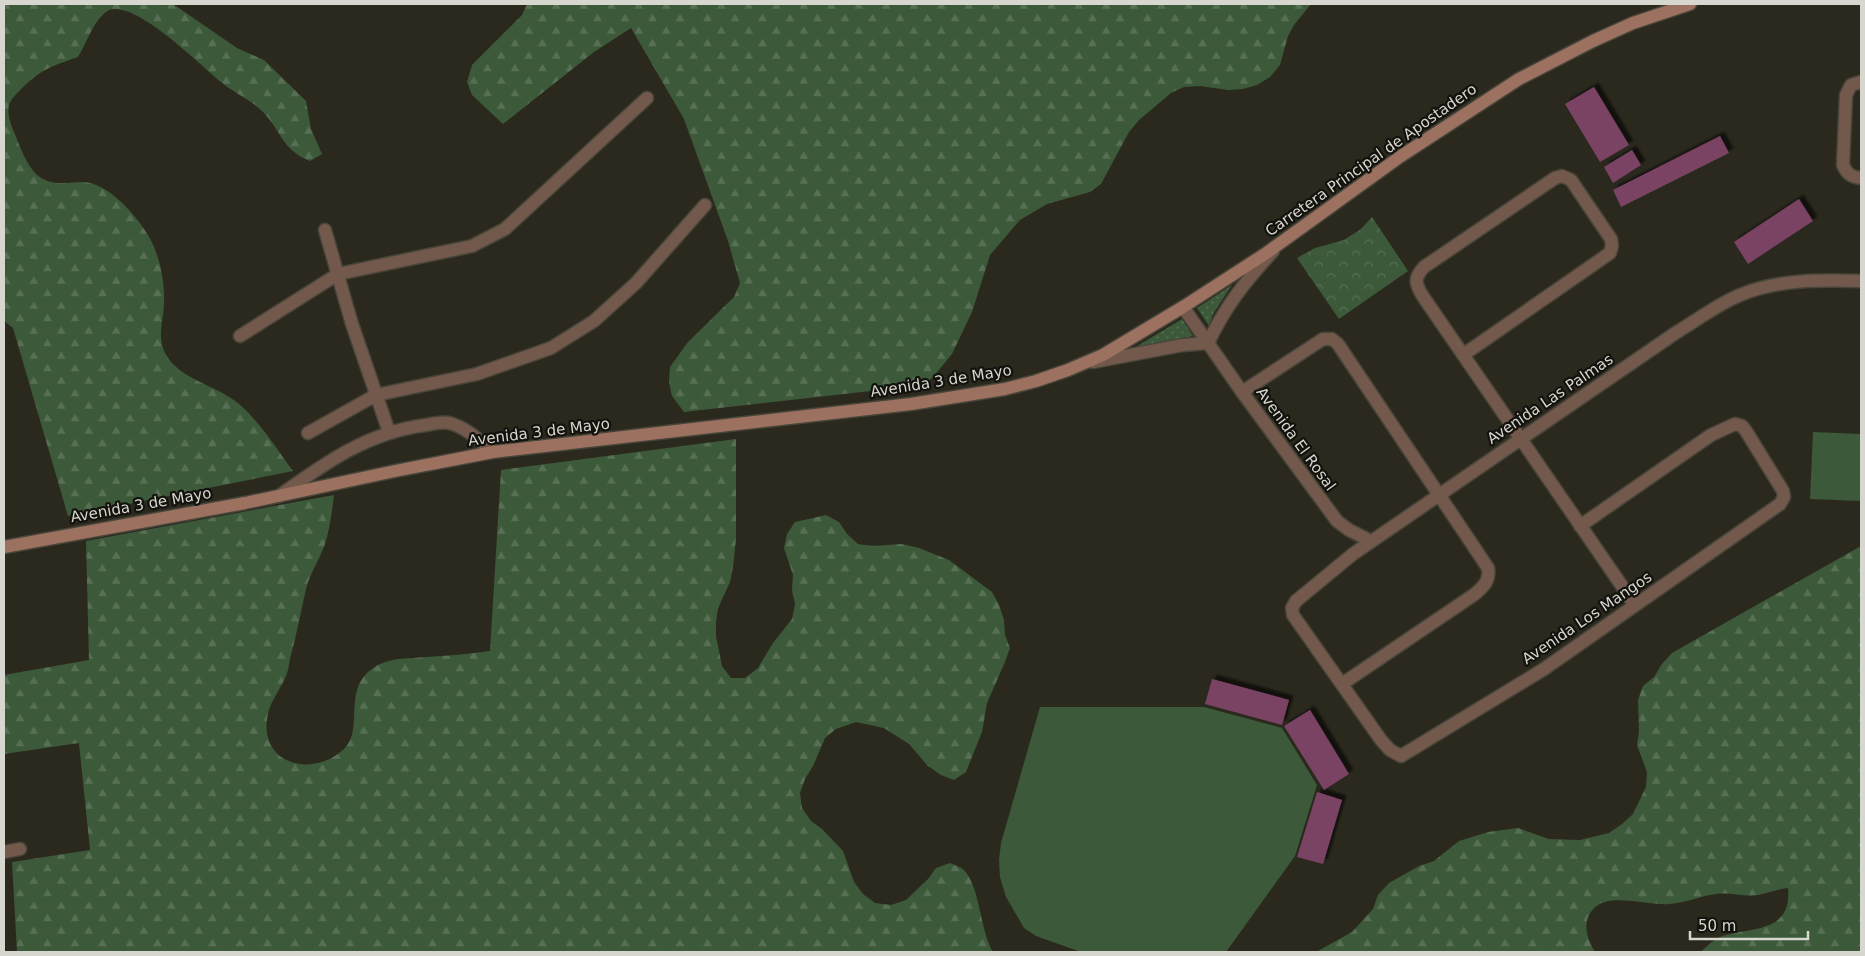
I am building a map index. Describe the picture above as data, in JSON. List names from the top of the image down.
{
  "streets": {
    "street": [
      "Carretera Principal de Apostadero",
      "Avenida 3 de Mayo",
      "Avenida Las Palmas",
      "Avenida El Rosal",
      "Avenida Los Mangos"
    ]
  },
  "crossings": [
    ["Carretera Principal de Apostadero", "Avenida 3 de Mayo"],
    ["Carretera Principal de Apostadero", "Avenida El Rosal"],
    ["Avenida Las Palmas", "Avenida El Rosal"],
    ["Avenida Las Palmas", "Avenida Los Mangos"]
  ],
  "scale_bar": "50 m"
}
